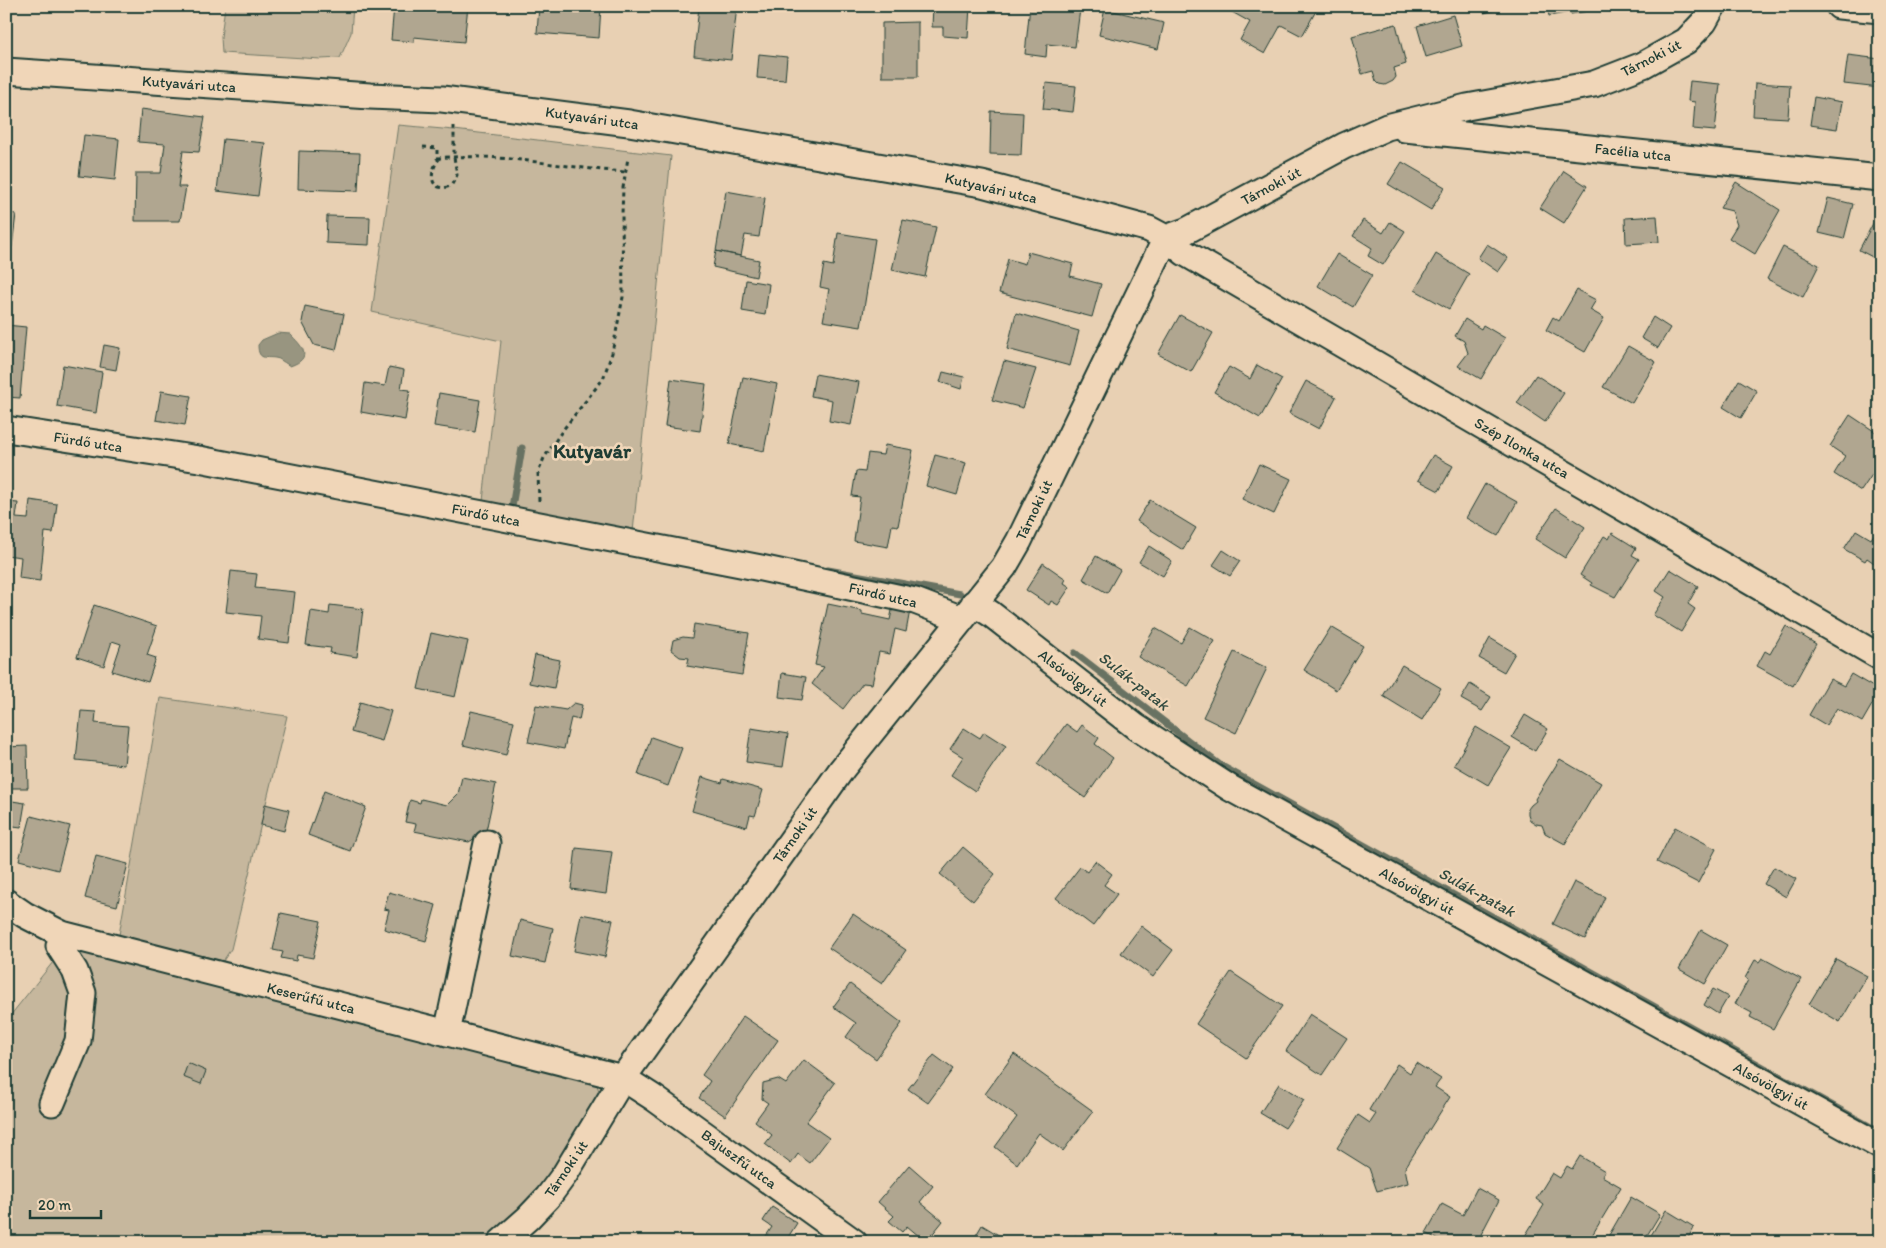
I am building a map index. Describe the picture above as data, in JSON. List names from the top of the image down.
{
  "streets": {
    "street": [
      "Tárnoki út",
      "Kutyavári utca",
      "Facélia utca",
      "Fürdő utca",
      "Szép Ilonka utca",
      "Alsóvölgyi út",
      "Keserűfű utca",
      "Bajuszfű utca"
    ]
  },
  "crossings": [
    ["Tárnoki út", "Kutyavári utca"],
    ["Tárnoki út", "Facélia utca"],
    ["Tárnoki út", "Fürdő utca"],
    ["Tárnoki út", "Szép Ilonka utca"],
    ["Tárnoki út", "Alsóvölgyi út"],
    ["Tárnoki út", "Keserűfű utca"],
    ["Tárnoki út", "Bajuszfű utca"],
    ["Kutyavári utca", "Szép Ilonka utca"],
    ["Fürdő utca", "Alsóvölgyi út"],
    ["Keserűfű utca", "Bajuszfű utca"]
  ],
  "districts": ["Kutyavár"],
  "water": ["Sulák-patak"],
  "scale_bar": "20 m"
}
